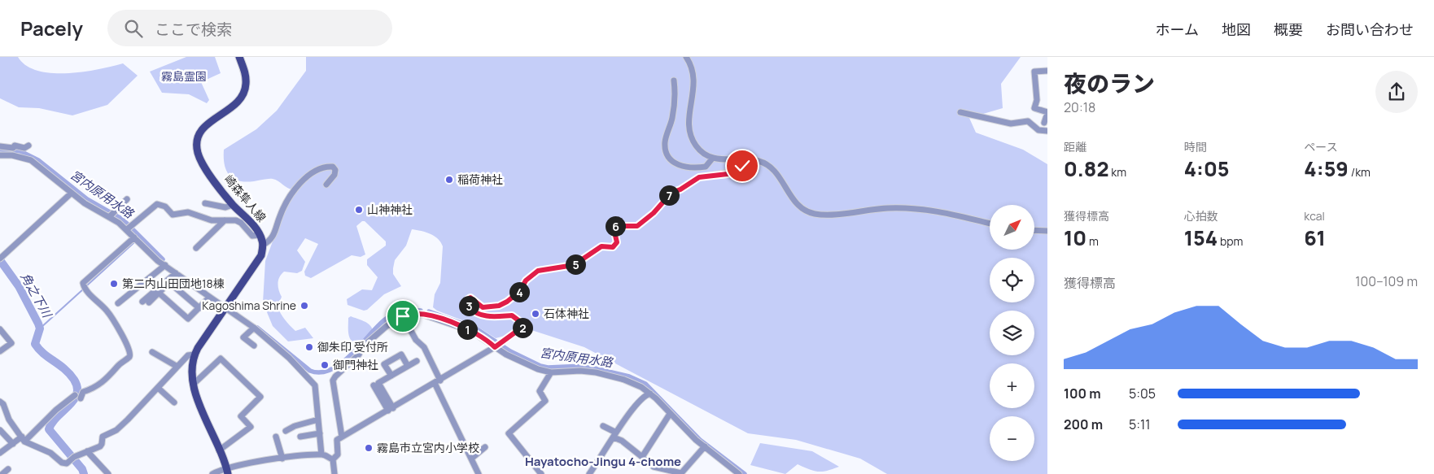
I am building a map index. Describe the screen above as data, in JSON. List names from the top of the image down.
{
  "streets": {
    "main road": ["崎森隼人線"]
  },
  "districts": ["Hayatocho-Jingu 4-chome"],
  "water": ["宮内原用水路", "角之下川"],
  "parks": ["霧島霊園"],
  "places": [
    "稲荷神社",
    "山神神社",
    "第二内山田団地18棟",
    "Kagoshima Shrine",
    "石体神社",
    "御朱印 受付所",
    "御門神社",
    "霧島市立宮内小学校"
  ],
  "north": "top right",
  "page": {
    "header": "Pacely",
    "search": "ここで検索",
    "nav": [
      "ホーム",
      "地図",
      "概要",
      "お問い合わせ"
    ],
    "heading": ["夜のラン", "20:18"],
    "stats": [
      ["距離", "0.82 km"],
      ["時間", "4:05"],
      ["ペース", "4:59 /km"],
      ["獲得標高", "10 m"],
      ["心拍数", "154 bpm"],
      ["kcal", "61"]
    ],
    "pins": [
      "7",
      "6",
      "5",
      "4",
      "3",
      "2",
      "1"
    ],
    "map_buttons": ["+", "−"],
    "chart": ["獲得標高", "100–109 m"],
    "list": [
      {
        "name": "100 m",
        "note": "5:05"
      },
      {
        "name": "200 m",
        "note": "5:11"
      }
    ]
  }
}
